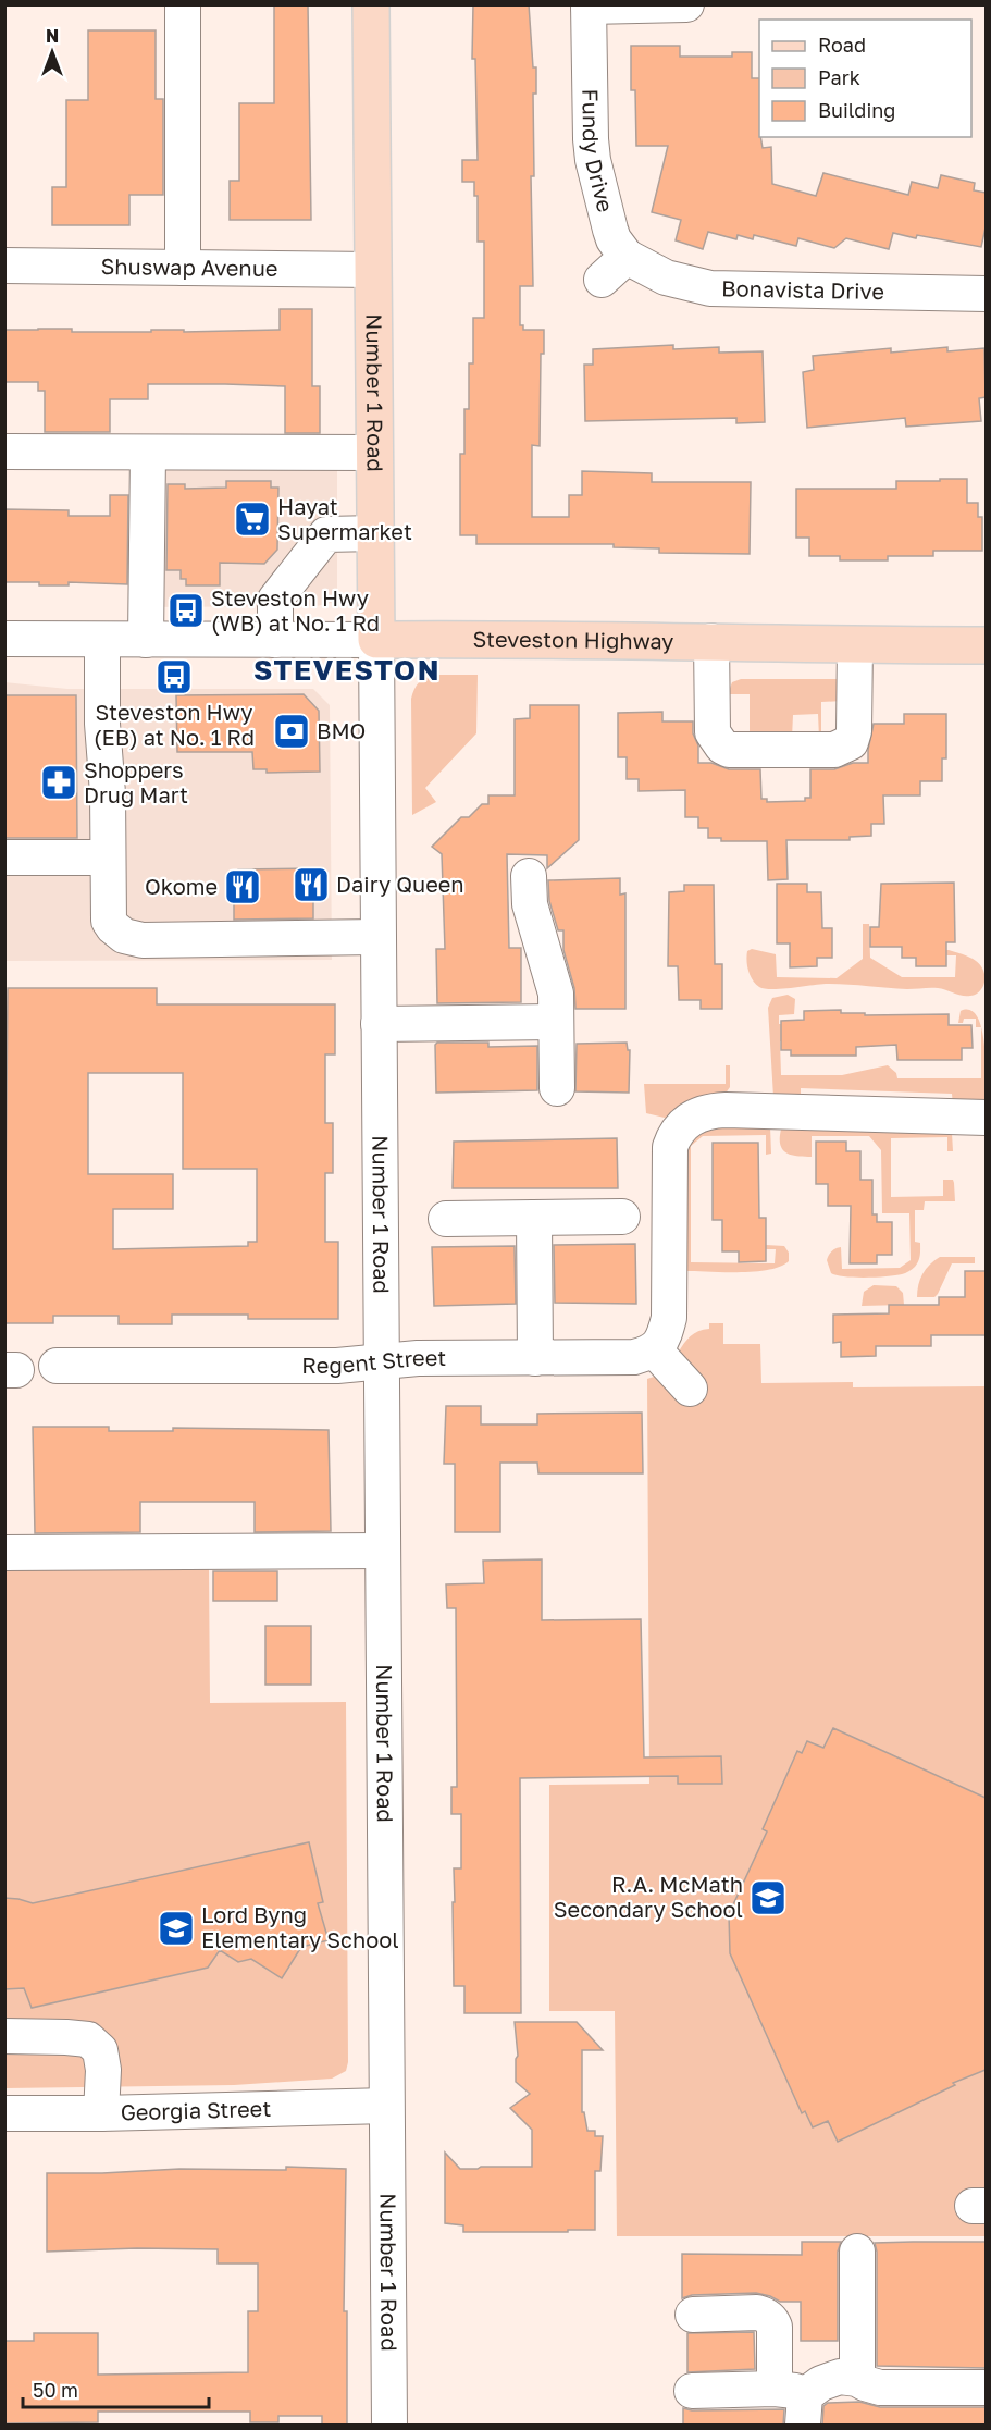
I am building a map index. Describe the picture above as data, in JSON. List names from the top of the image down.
{
  "streets": {
    "main road": ["Number 1 Road", "Steveston Highway"],
    "street": [
      "Fundy Drive",
      "Shuswap Avenue",
      "Bonavista Drive",
      "Regent Street",
      "Georgia Street"
    ]
  },
  "crossings": [
    ["Fundy Drive", "Bonavista Drive"],
    ["Shuswap Avenue", "Number 1 Road"],
    ["Number 1 Road", "Steveston Highway"],
    ["Number 1 Road", "Regent Street"],
    ["Number 1 Road", "Georgia Street"]
  ],
  "districts": ["STEVESTON"],
  "places": {
    "supermarket": ["Hayat Supermarket"],
    "bus stop": ["Steveston Hwy (WB) at No. 1 Rd", "Steveston Hwy (EB) at No. 1 Rd"],
    "bank": ["BMO"],
    "pharmacy": ["Shoppers Drug Mart"],
    "restaurant": ["Dairy Queen", "Okome"],
    "school or university": ["R.A. McMath Secondary School", "Lord Byng Elementary School"]
  },
  "legend": ["Road", "Park", "Building"],
  "scale_bar": "50 m",
  "north": "top"
}
